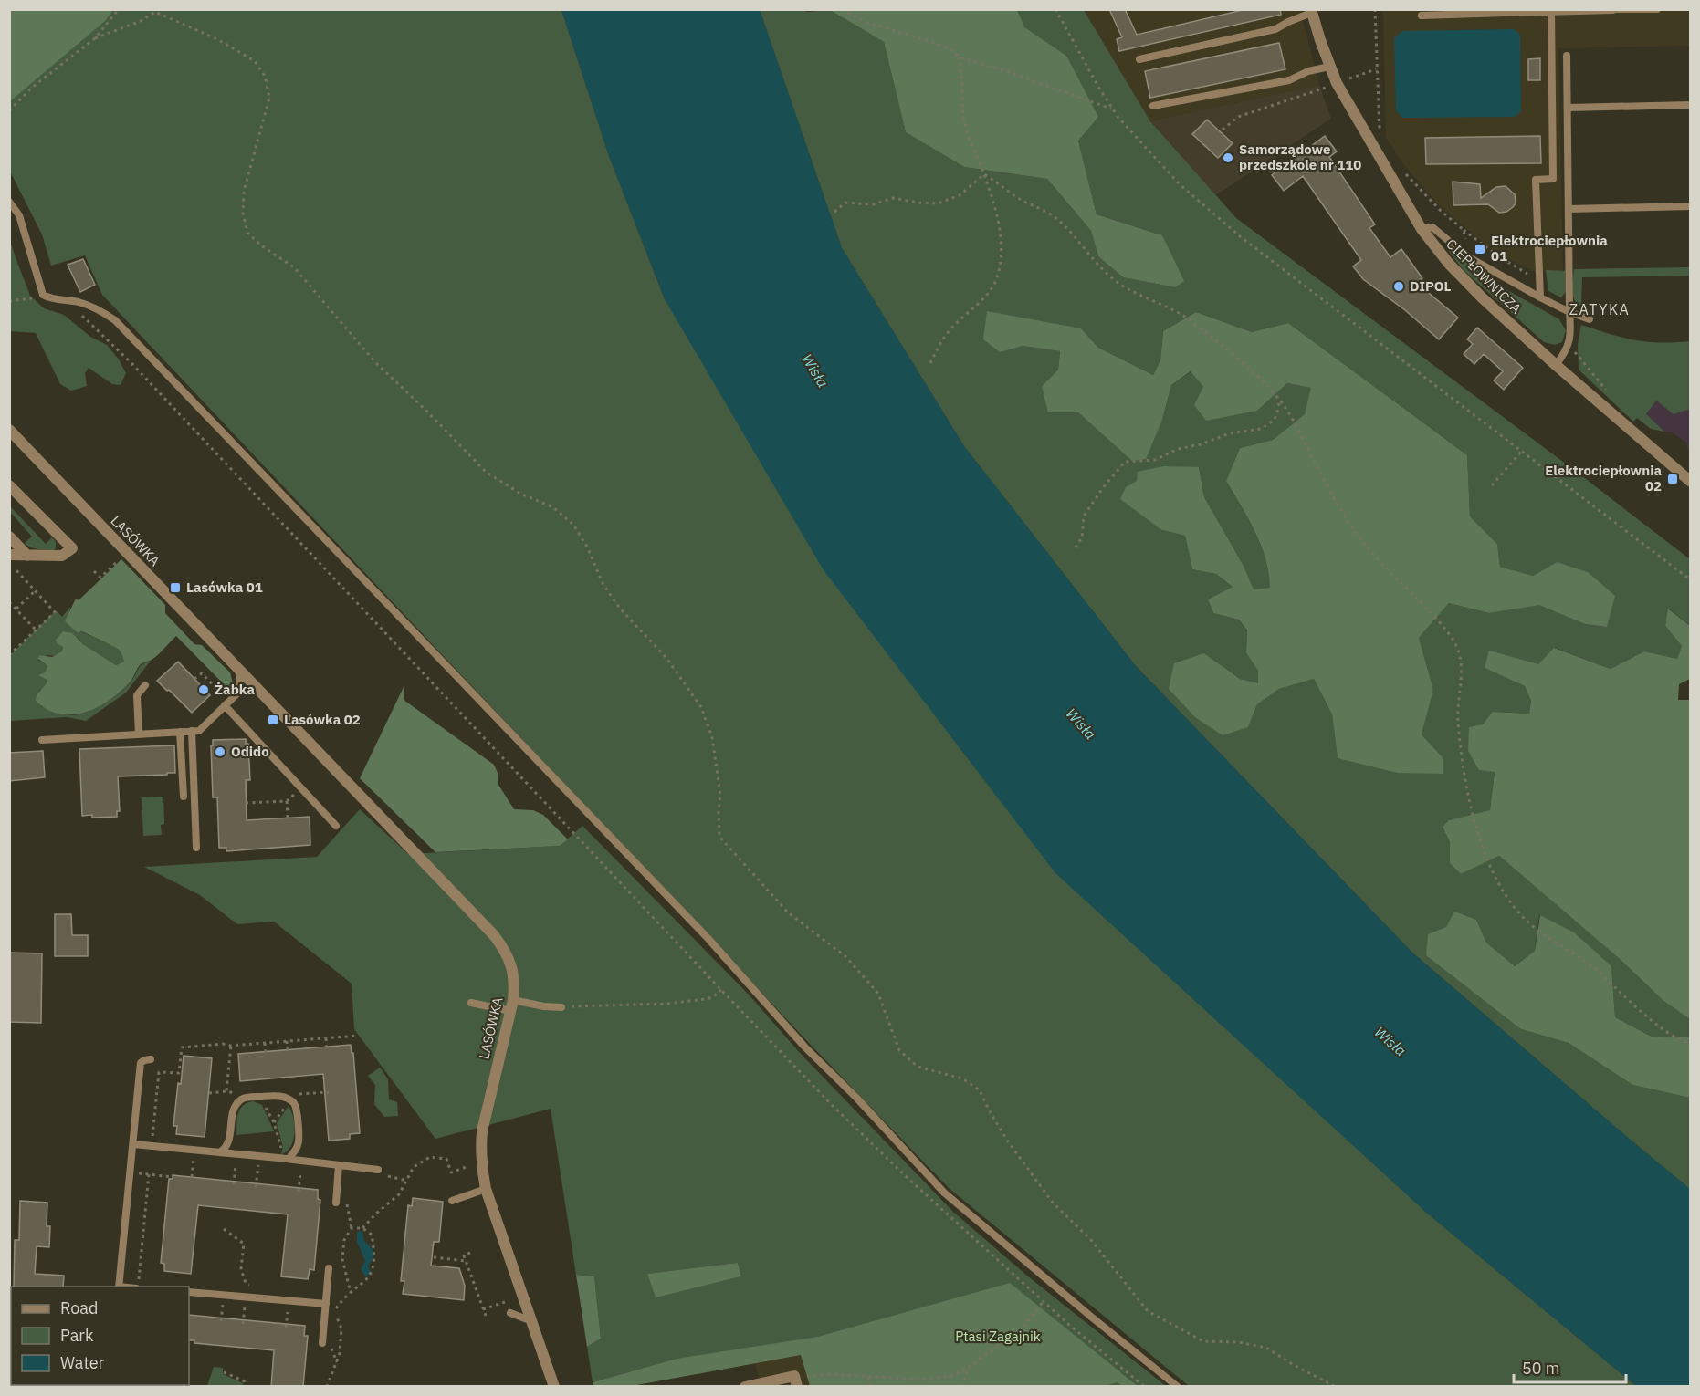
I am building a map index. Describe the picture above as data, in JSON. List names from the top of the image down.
{
  "streets": {
    "street": ["CIEPŁOWNICZA", "LASÓWKA"]
  },
  "districts": ["ZATYKA"],
  "water": ["Wisła"],
  "parks": ["Ptasi Zagajnik"],
  "places": {
    "other": [
      "Samorządowe przedszkole nr 110",
      "DIPOL",
      "Żabka",
      "Odido"
    ],
    "transit": [
      "Elektrociepłownia 01",
      "Elektrociepłownia 02",
      "Lasówka 01",
      "Lasówka 02"
    ]
  },
  "legend": ["Road", "Park", "Water"],
  "scale_bar": "50 m"
}
